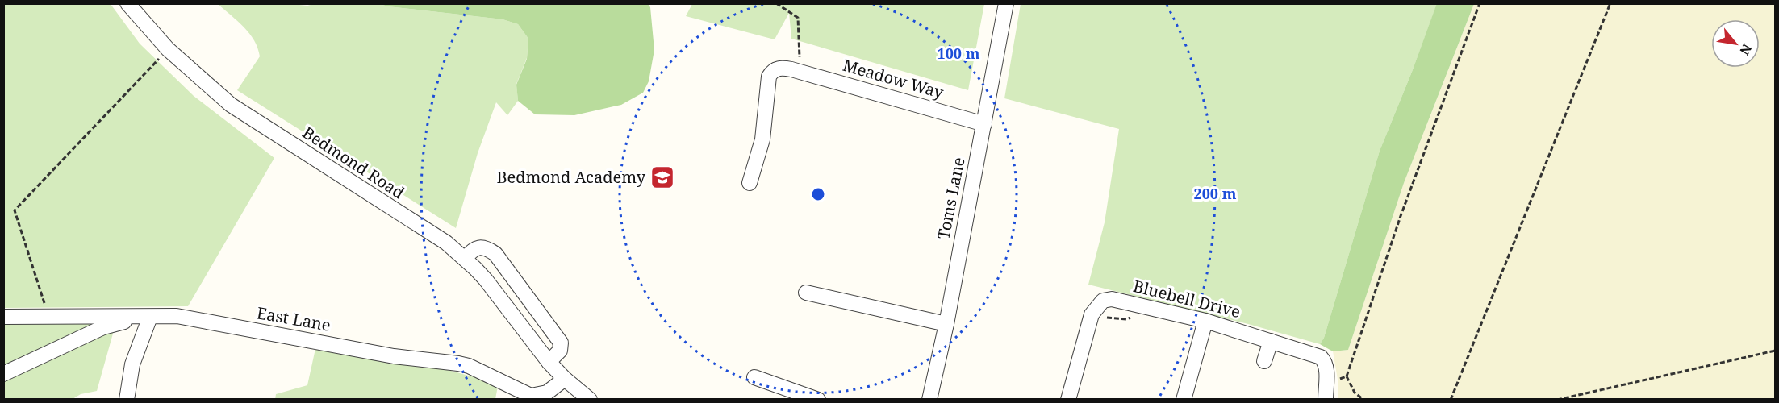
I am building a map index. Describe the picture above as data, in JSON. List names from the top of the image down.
{
  "streets": {
    "street": [
      "Meadow Way",
      "Bedmond Road",
      "Toms Lane",
      "Bluebell Drive",
      "East Lane"
    ]
  },
  "crossings": [
    ["Meadow Way", "Toms Lane"],
    ["Bedmond Road", "East Lane"]
  ],
  "places": {
    "school or university": ["Bedmond Academy"]
  },
  "north": "bottom right",
  "rings": ["100 m", "200 m"]
}
